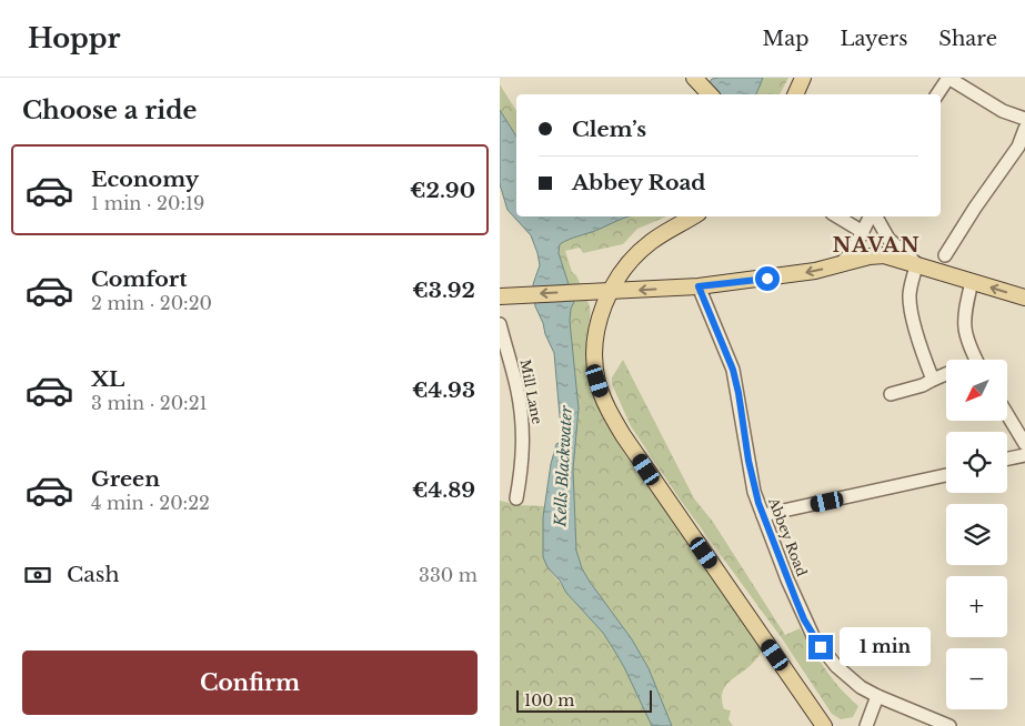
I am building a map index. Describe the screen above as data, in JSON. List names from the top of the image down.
{
  "streets": {
    "street": ["Mill Lane", "Abbey Road"]
  },
  "districts": ["NAVAN"],
  "water": ["Kells Blackwater"],
  "scale_bar": "100 m",
  "north": "bottom left",
  "page": {
    "header": "Hoppr",
    "nav": ["Map", "Layers", "Share"],
    "heading": "Choose a ride",
    "banner": ["Clem’s", "Abbey Road"],
    "list": [
      {
        "name": "Economy",
        "note": "1 min · 20:19",
        "value": "€2.90"
      },
      {
        "name": "Comfort",
        "note": "2 min · 20:20",
        "value": "€3.92"
      },
      {
        "name": "XL",
        "note": "3 min · 20:21",
        "value": "€4.93"
      },
      {
        "name": "Green",
        "note": "4 min · 20:22",
        "value": "€4.89"
      }
    ],
    "map_buttons": ["+", "−"],
    "pay": ["Cash", "330 m"],
    "bubble": "1 min",
    "buttons": "Confirm",
    "scale": "100 m"
  }
}
